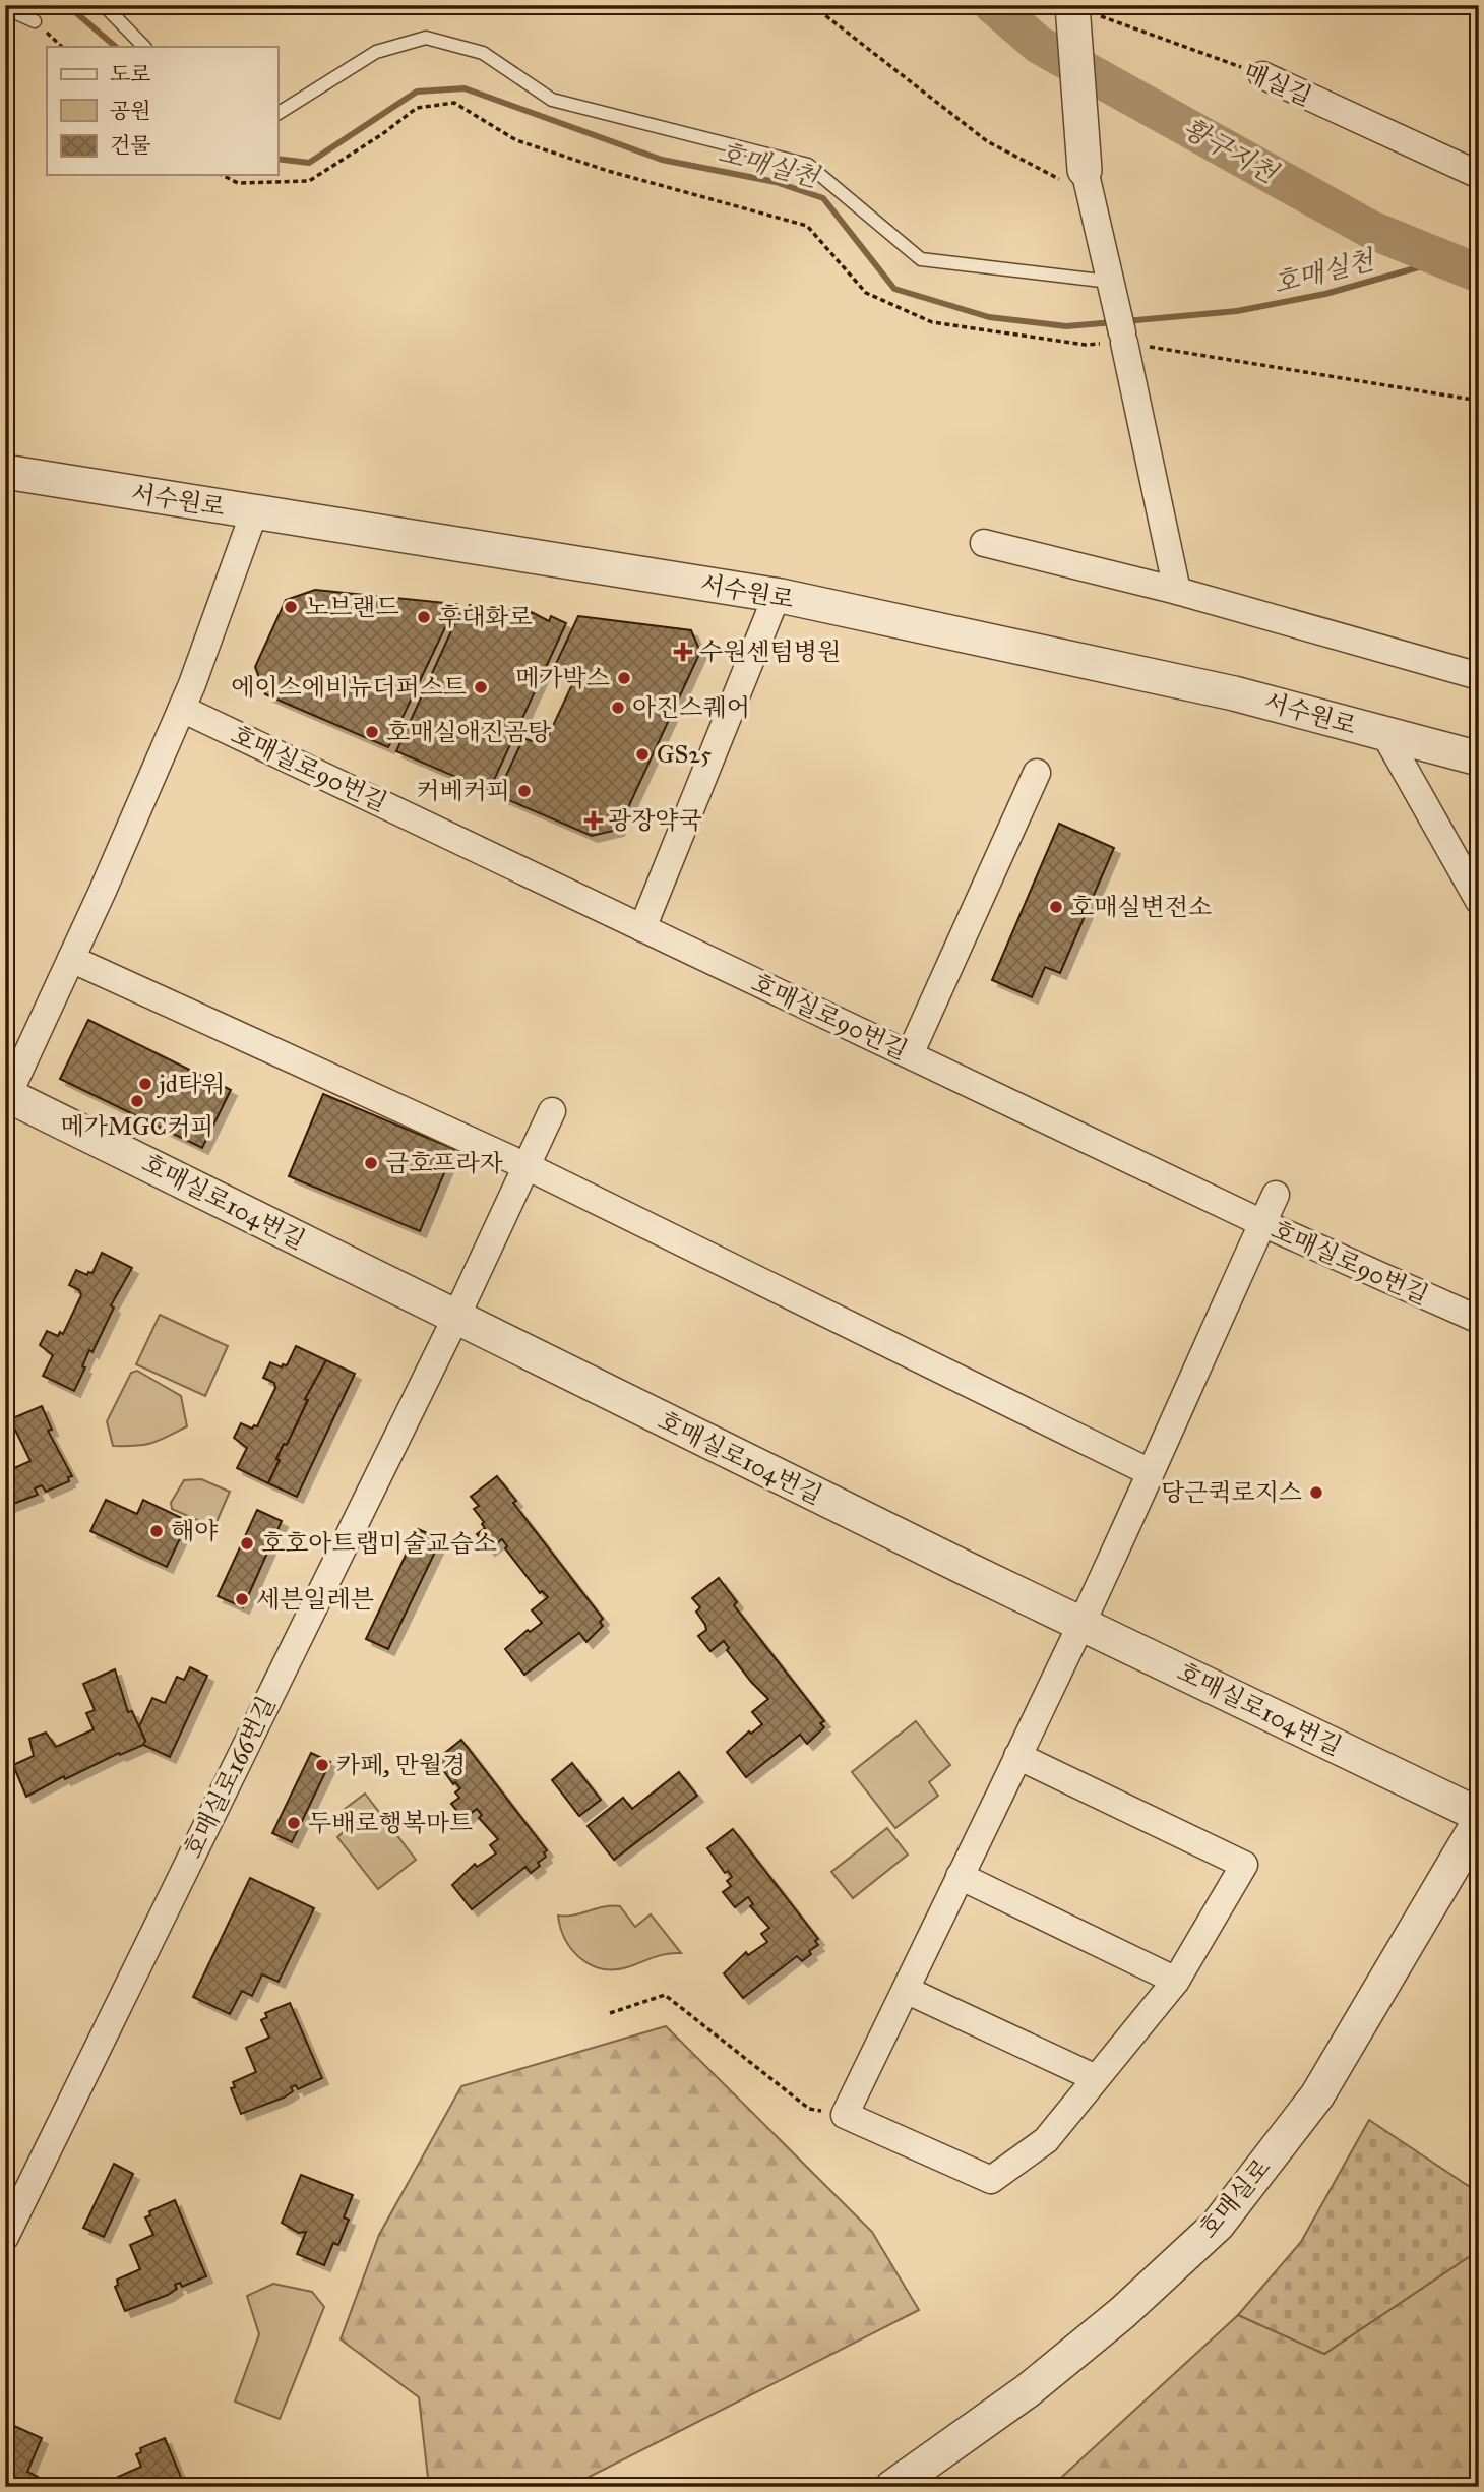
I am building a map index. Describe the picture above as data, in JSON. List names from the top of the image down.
{
  "streets": {
    "street": [
      "매실길",
      "서수원로",
      "호매실로90번길",
      "호매실로104번길",
      "호매실로166번길",
      "호매실로"
    ]
  },
  "crossings": [
    ["호매실로104번길", "호매실로166번길"]
  ],
  "water": ["황구지천", "호매실천"],
  "places": {
    "other": [
      "노브랜드",
      "후대화로",
      "메가박스",
      "에이스에비뉴더퍼스트",
      "아진스퀘어",
      "호매실애진곰탕",
      "GS25",
      "커베커피",
      "호매실변전소",
      "jd타워",
      "메가MGC커피",
      "금호프라자",
      "당근퀵로지스",
      "해야",
      "호호아트랩미술교습소",
      "세븐일레븐",
      "카페, 만월경",
      "두배로행복마트"
    ],
    "health": ["수원센텀병원", "광장약국"]
  },
  "legend": ["도로", "공원", "건물"]
}
